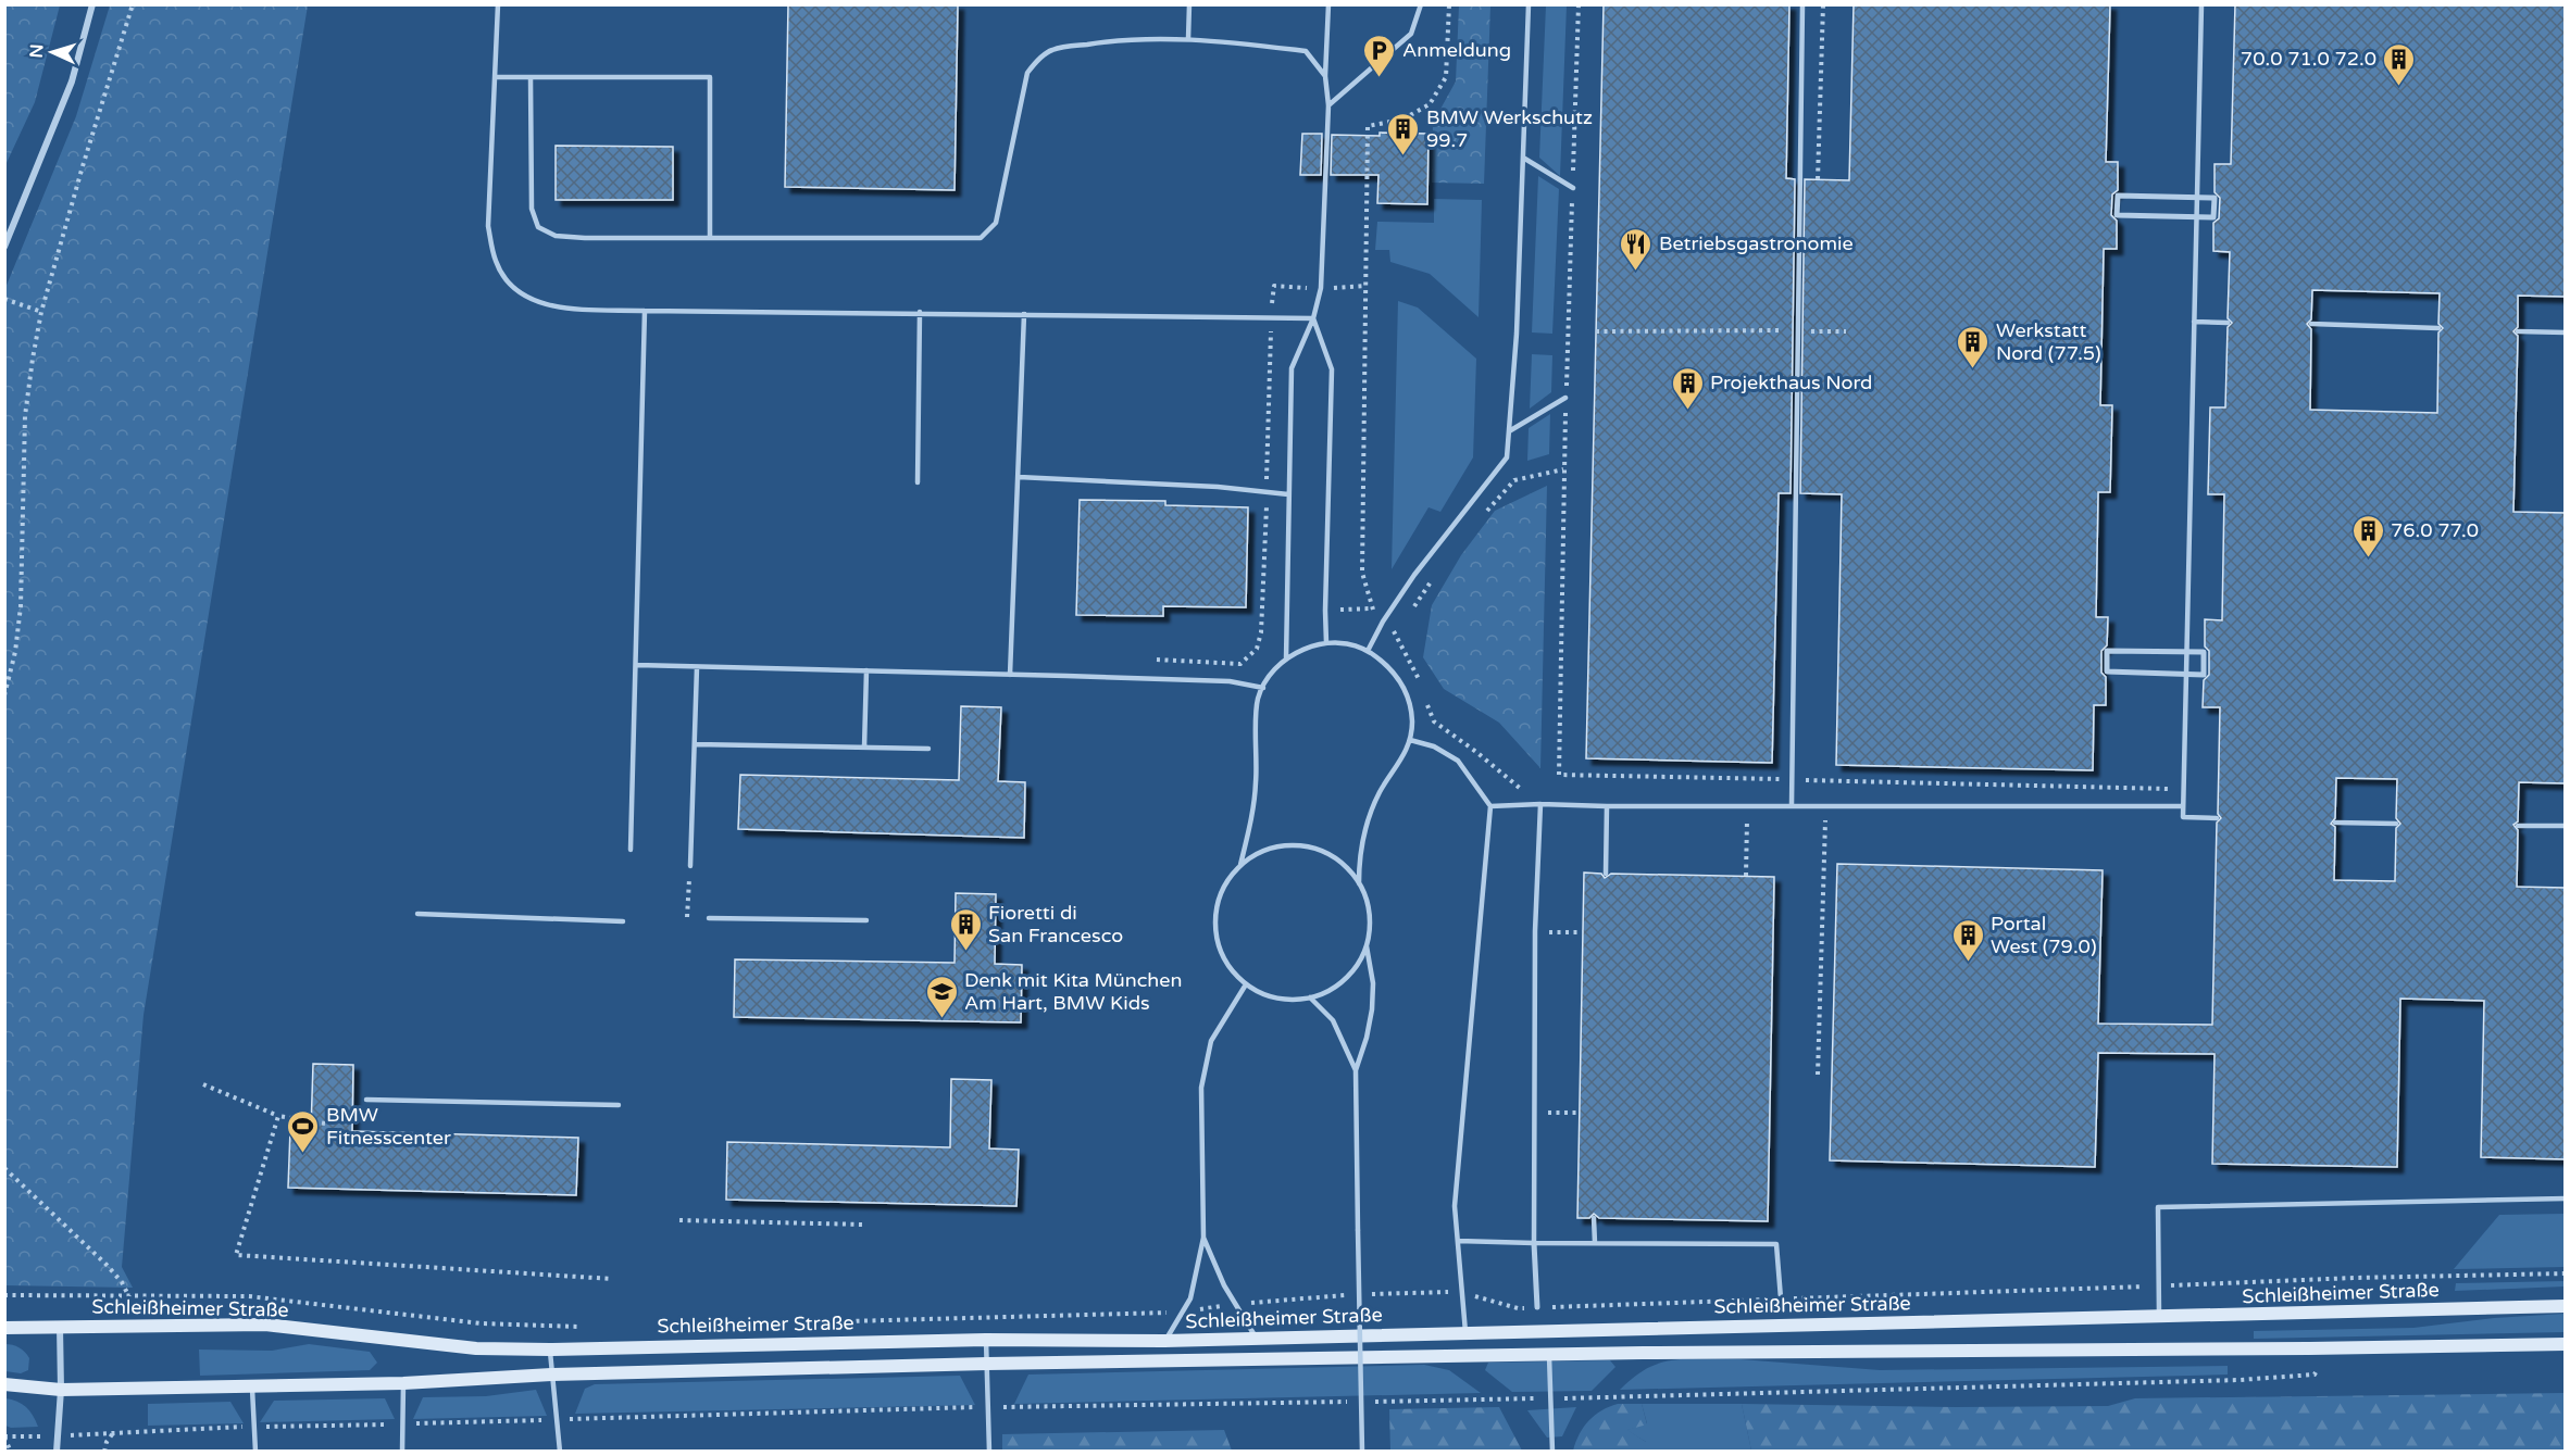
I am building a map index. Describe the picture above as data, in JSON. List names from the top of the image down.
{
  "streets": {
    "main road": ["Schleißheimer Straße"]
  },
  "places": {
    "parking": ["Anmeldung"],
    "building": [
      "70.0 71.0 72.0",
      "BMW Werkschutz 99.7",
      "Werkstatt Nord (77.5)",
      "Projekthaus Nord",
      "76.0 77.0",
      "Fioretti di San Francesco",
      "Portal West (79.0)"
    ],
    "restaurant": ["Betriebsgastronomie"],
    "school or university": ["Denk mit Kita München Am Hart, BMW Kids"],
    "sports": ["BMW Fitnesscenter"]
  },
  "north": "left"
}
